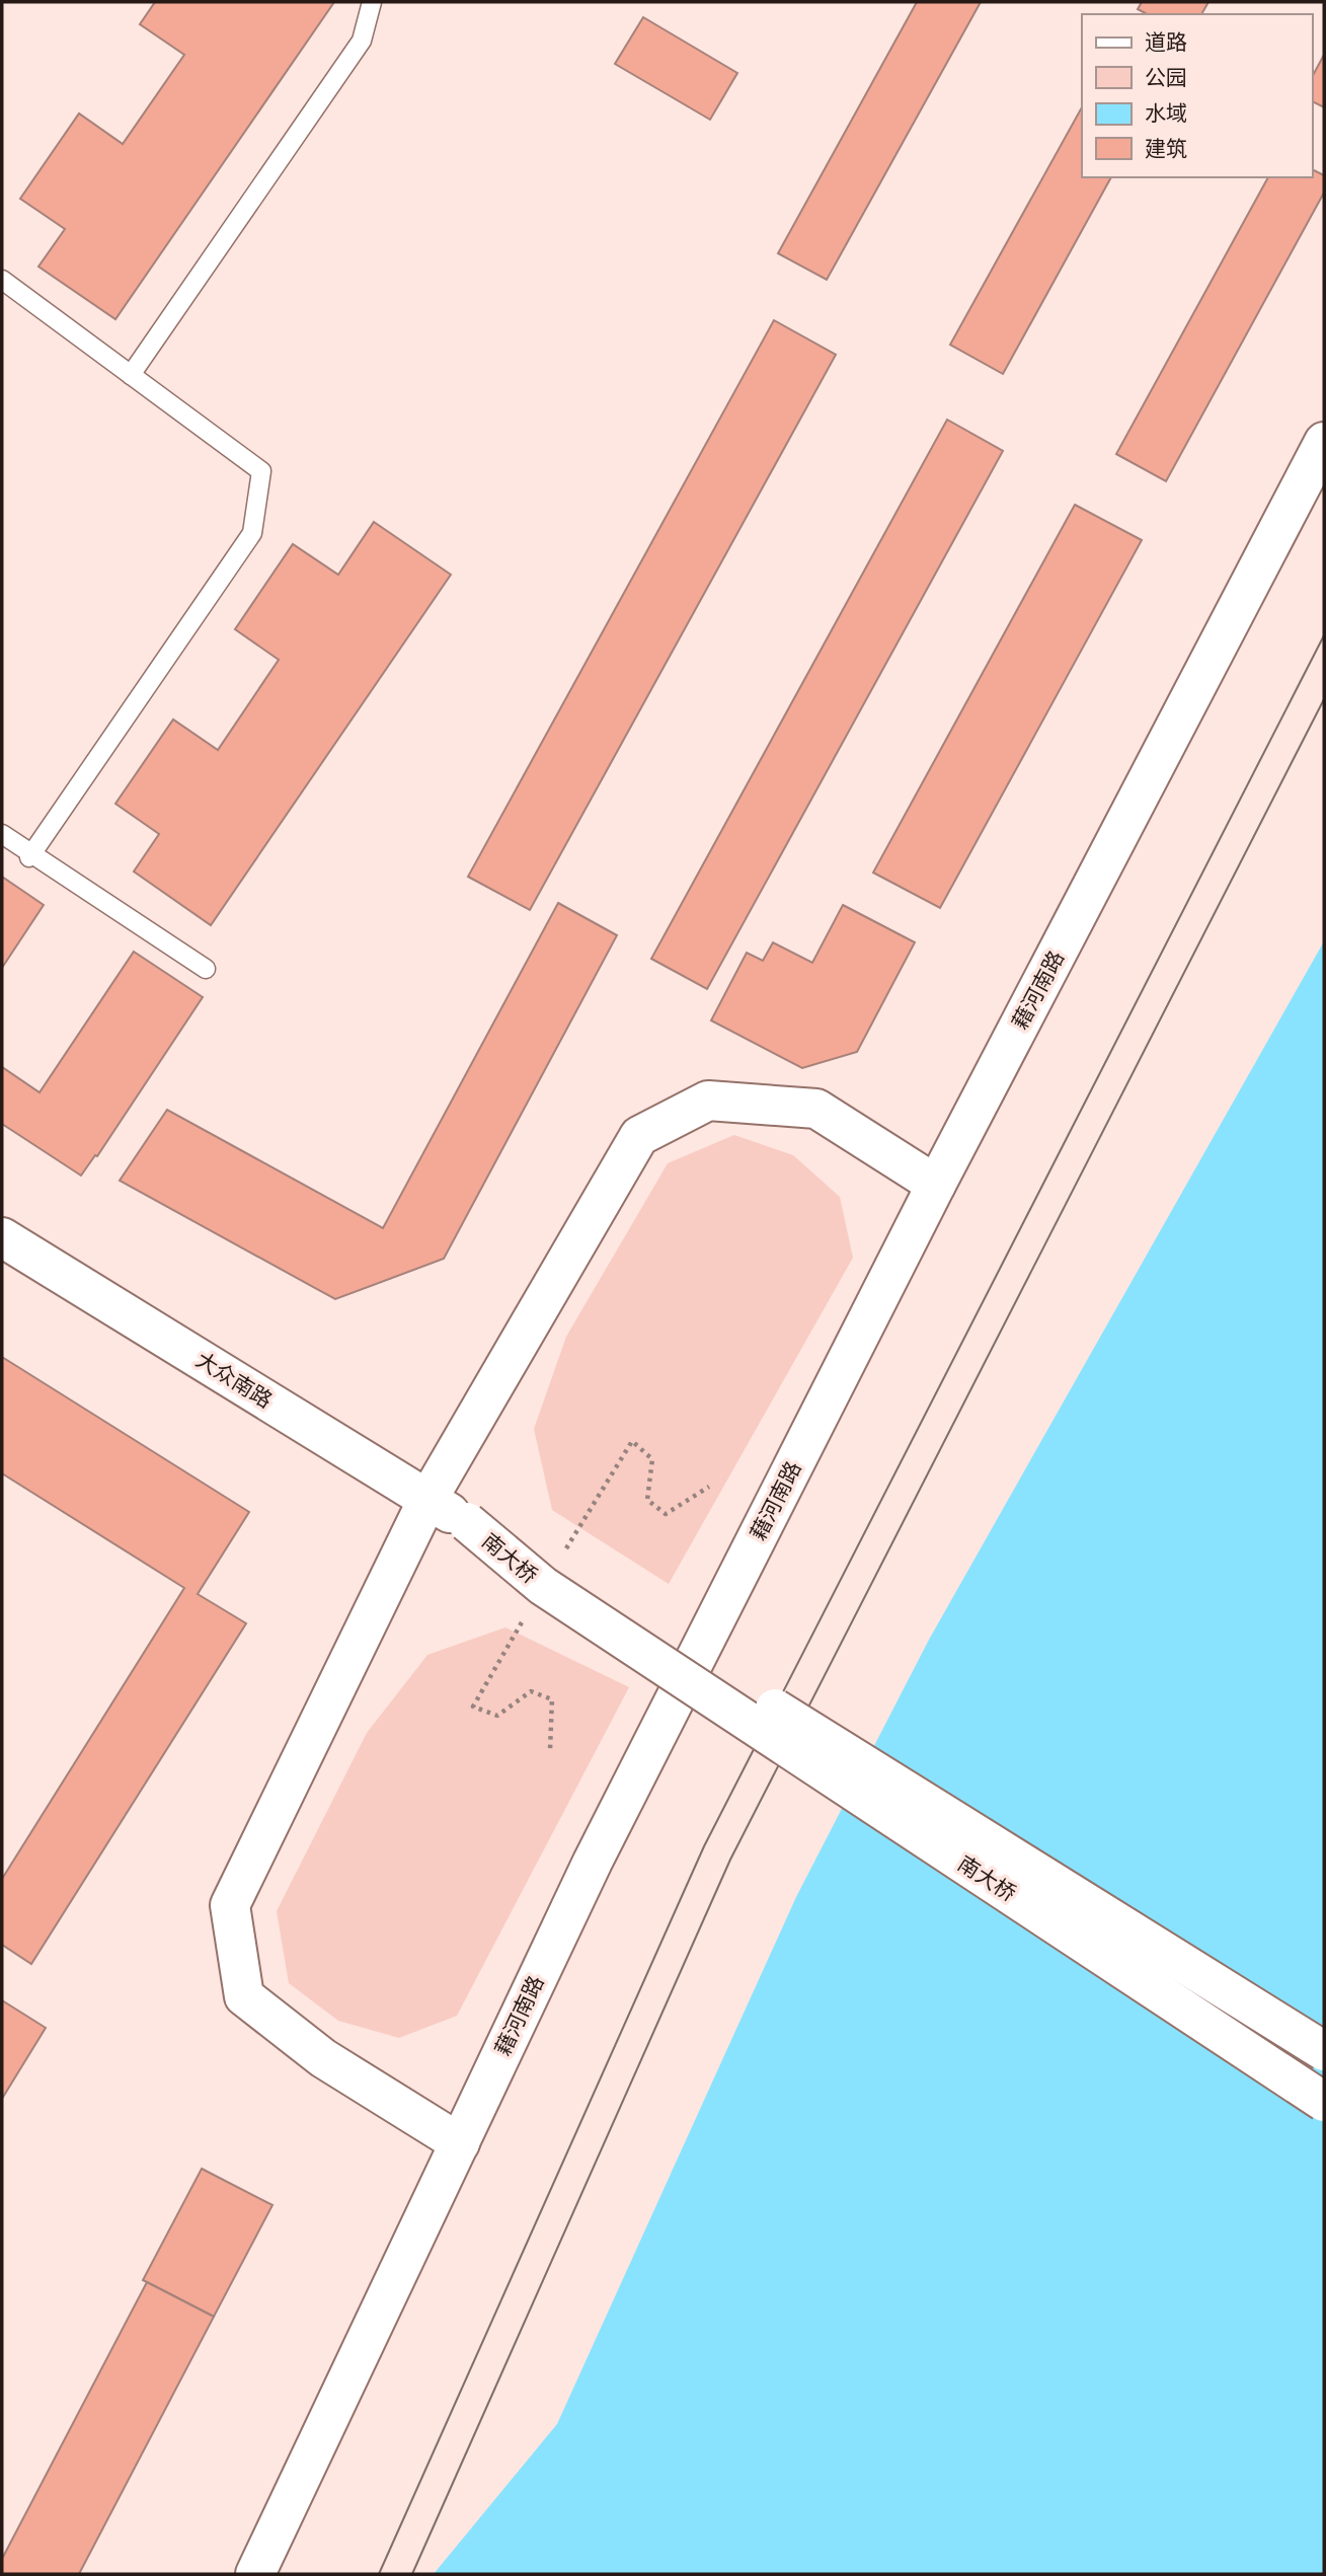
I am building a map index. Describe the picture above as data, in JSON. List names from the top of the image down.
{
  "streets": {
    "main road": ["藉河南路", "大众南路", "南大桥"]
  },
  "crossings": [
    ["大众南路", "南大桥"]
  ],
  "legend": [
    "道路",
    "公园",
    "水域",
    "建筑"
  ]
}
